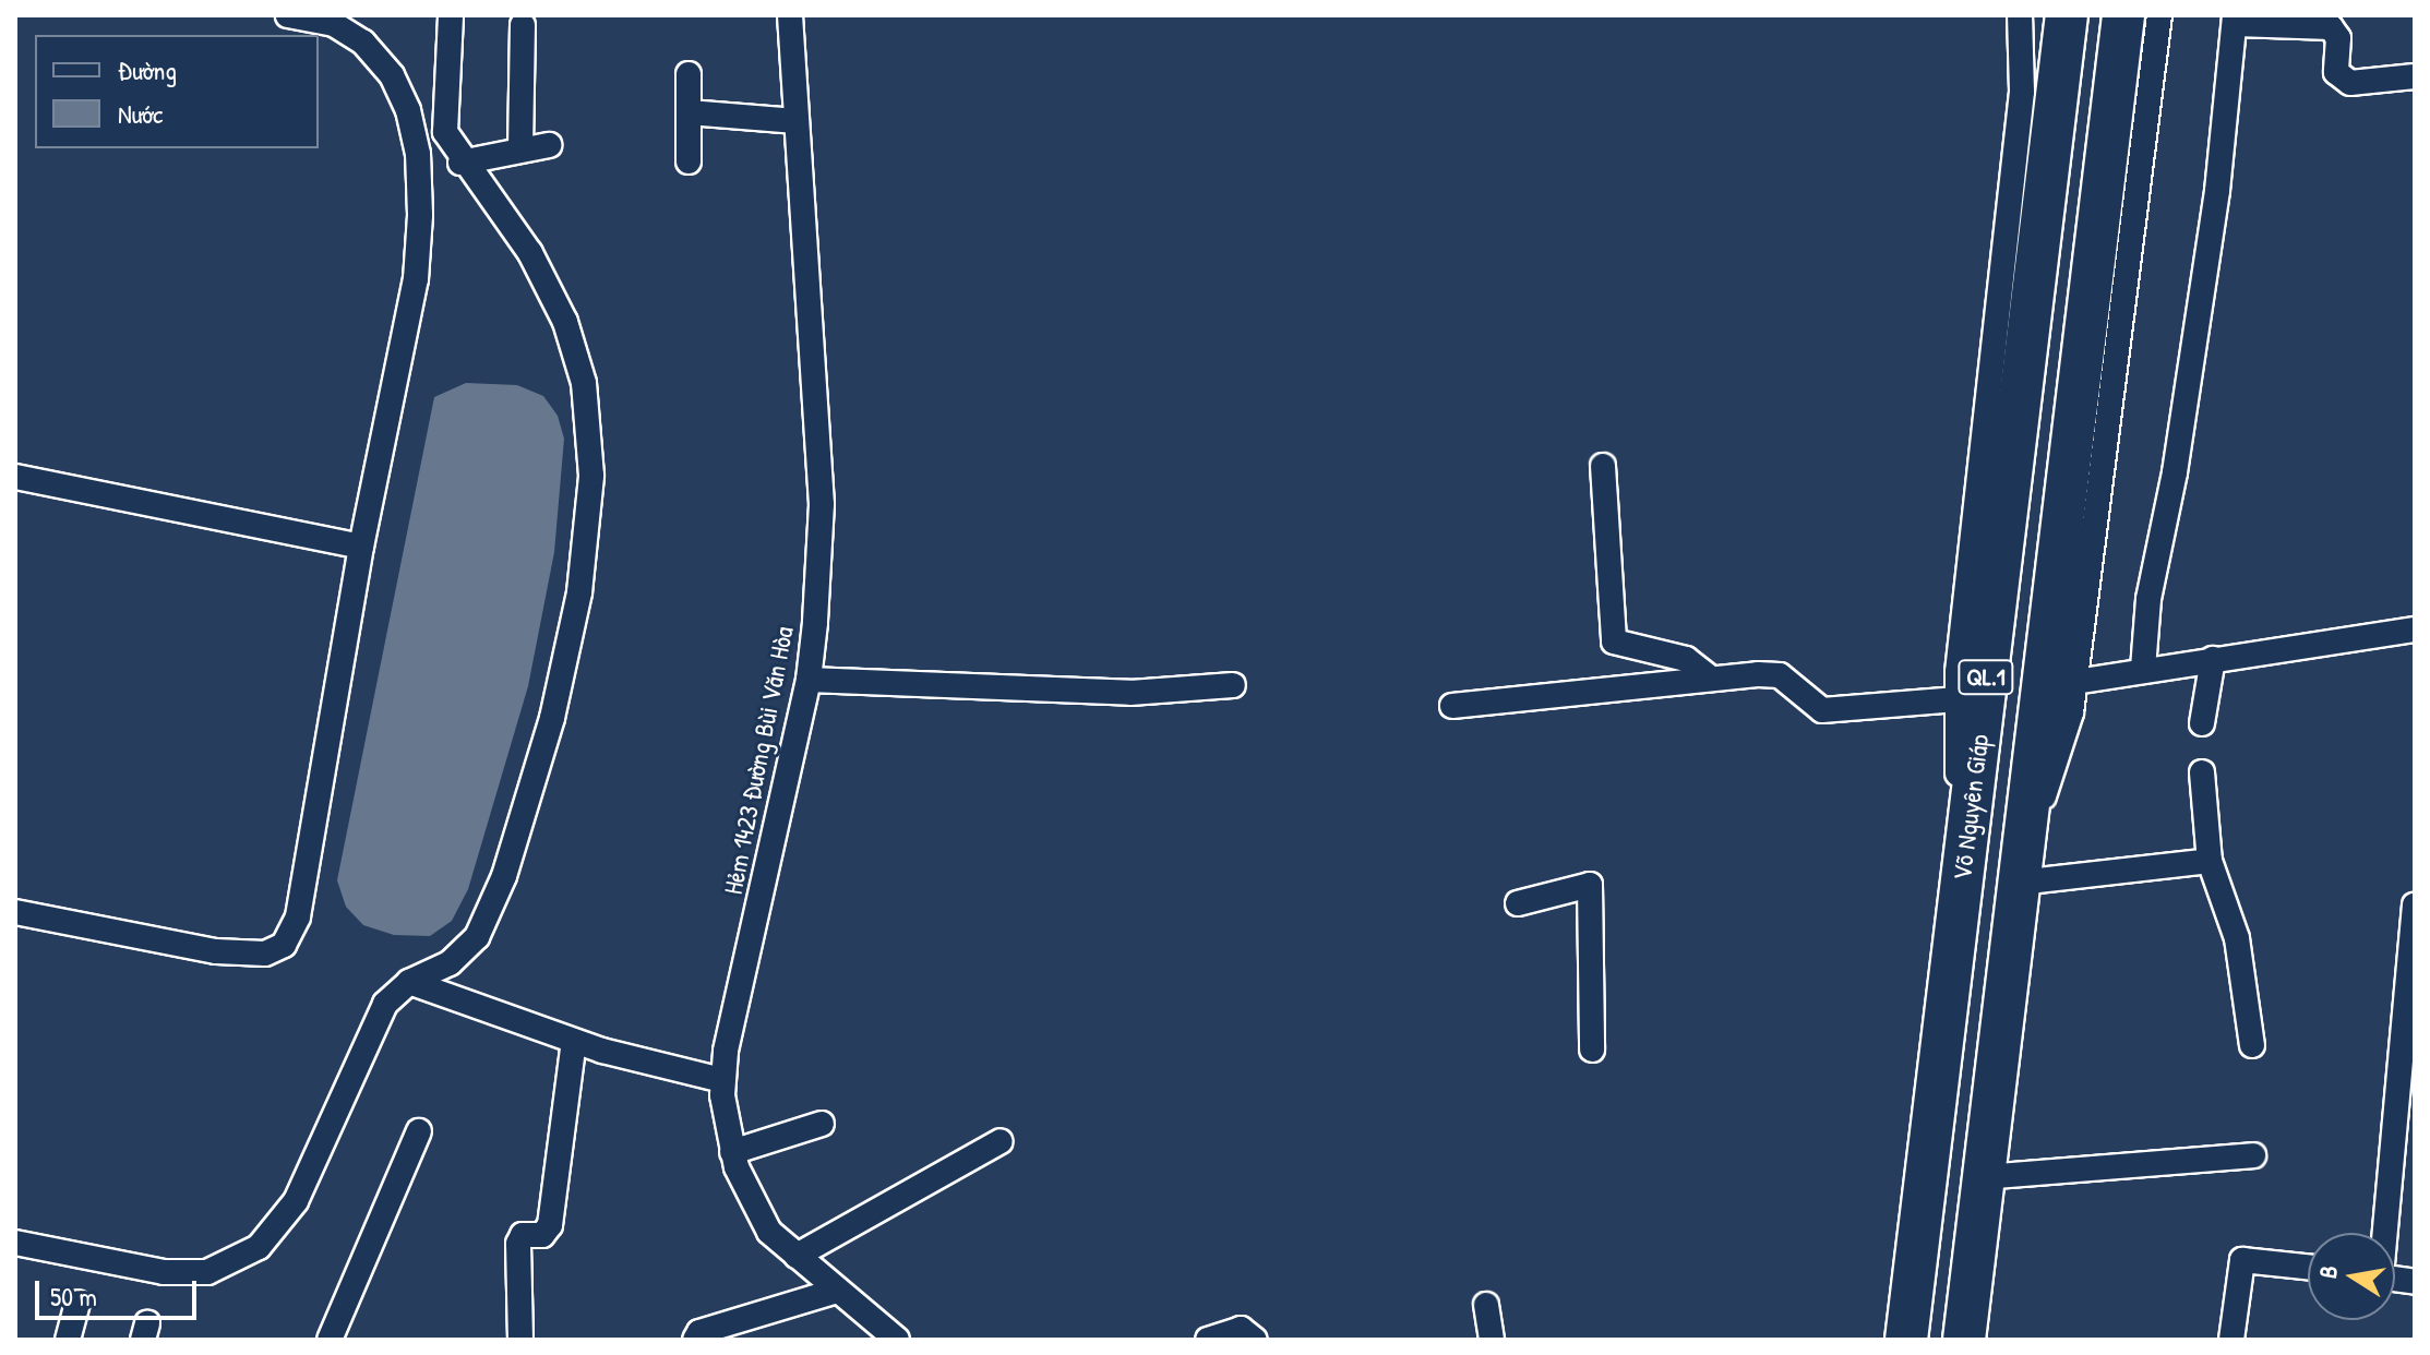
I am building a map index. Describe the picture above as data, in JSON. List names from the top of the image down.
{
  "streets": {
    "highway": ["QL.1", "Võ Nguyên Giáp"],
    "street": ["Hẻm 1423 Đường Bùi Văn Hòa"]
  },
  "legend": ["Đường", "Nước"],
  "scale_bar": "50 m",
  "north": "left"
}
